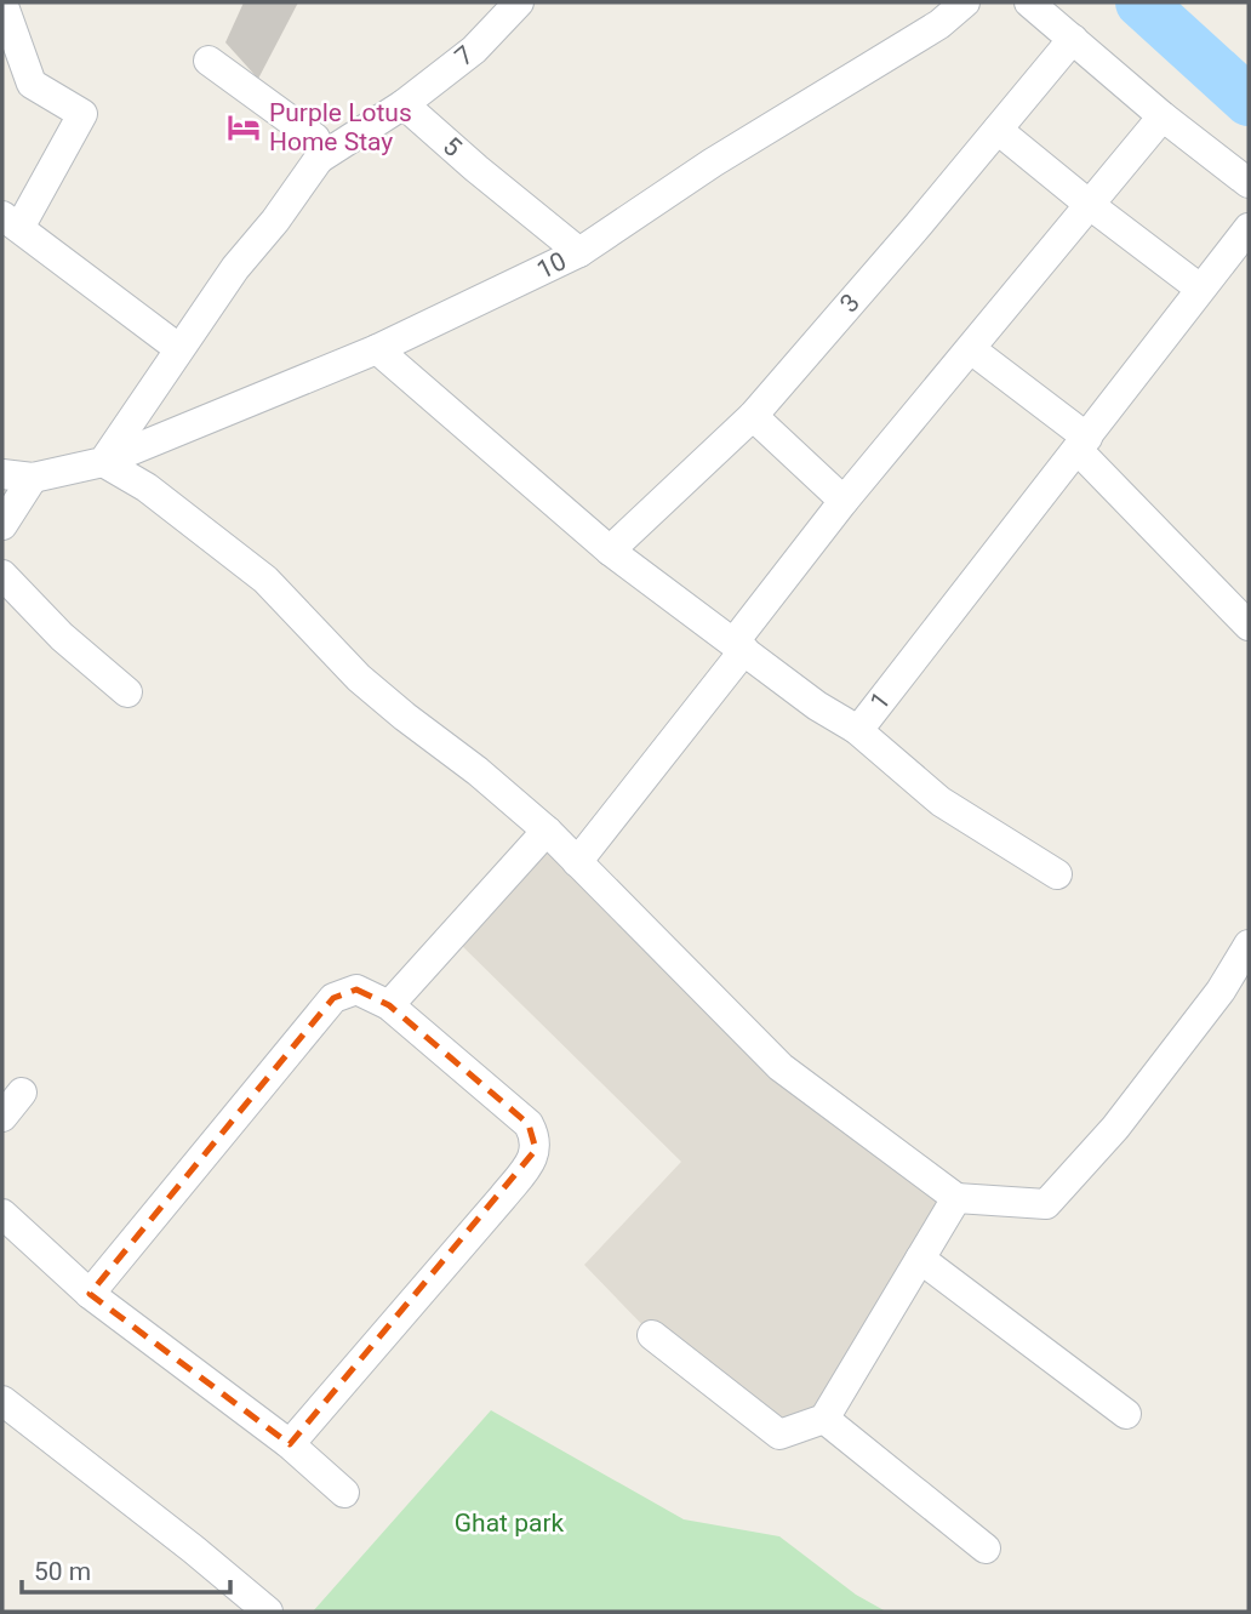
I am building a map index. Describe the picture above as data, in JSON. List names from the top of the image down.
{
  "streets": {
    "street": [
      "7",
      "5",
      "10",
      "3",
      "1"
    ]
  },
  "crossings": [
    ["7", "5"],
    ["5", "10"],
    ["10", "1"],
    ["3", "1"]
  ],
  "parks": ["Ghat park"],
  "places": {
    "hotel": ["Purple Lotus Home Stay"]
  },
  "scale_bar": "50 m"
}
